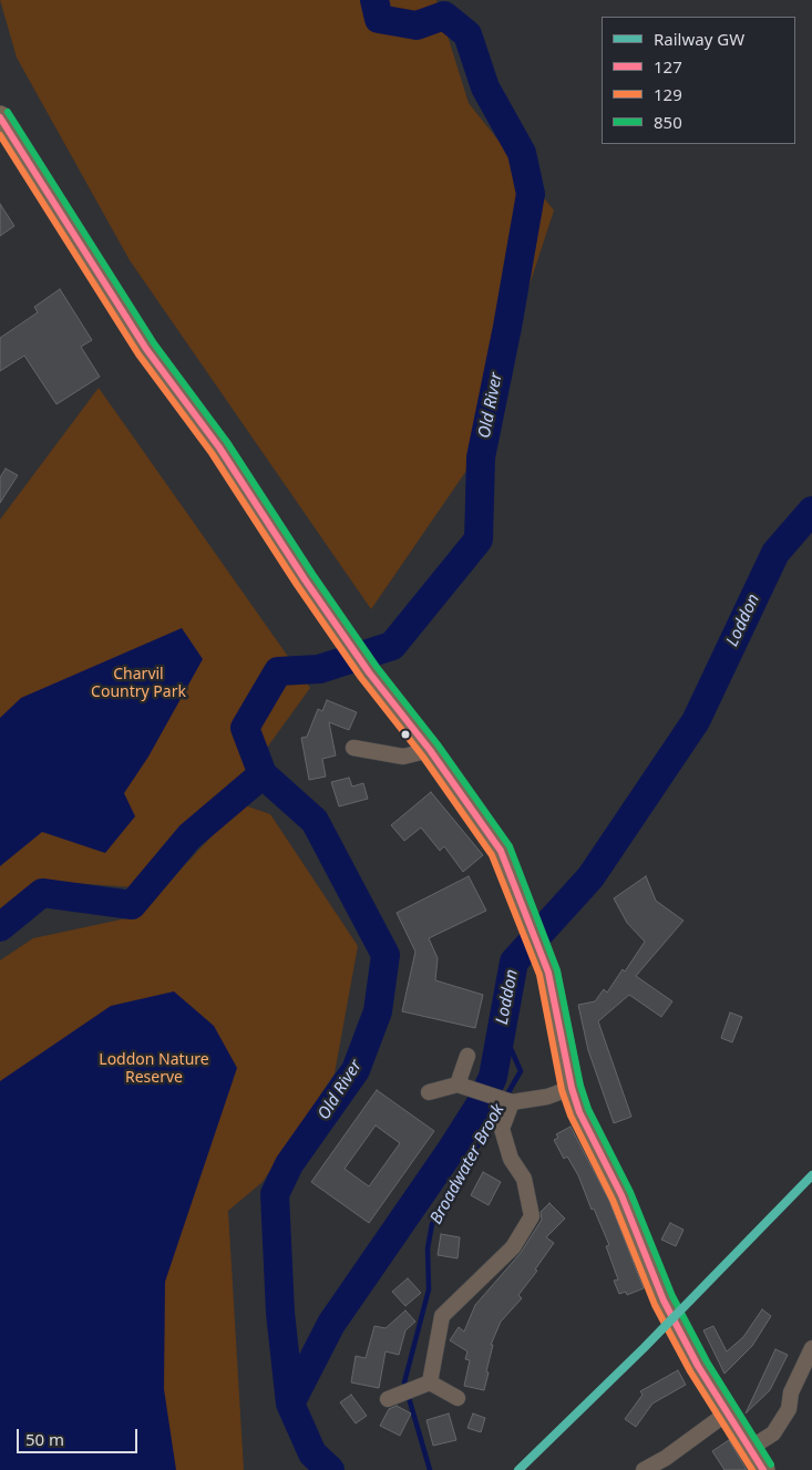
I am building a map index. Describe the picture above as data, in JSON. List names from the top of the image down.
{
  "water": ["Old River", "Loddon", "Broadwater Brook"],
  "parks": ["Charvil Country Park", "Loddon Nature Reserve"],
  "lines": [
    "transit line 850",
    "transit line 127",
    "transit line 129",
    "rail line GW"
  ],
  "legend": [
    "Railway GW",
    "127",
    "129",
    "850"
  ],
  "scale_bar": "50 m"
}
